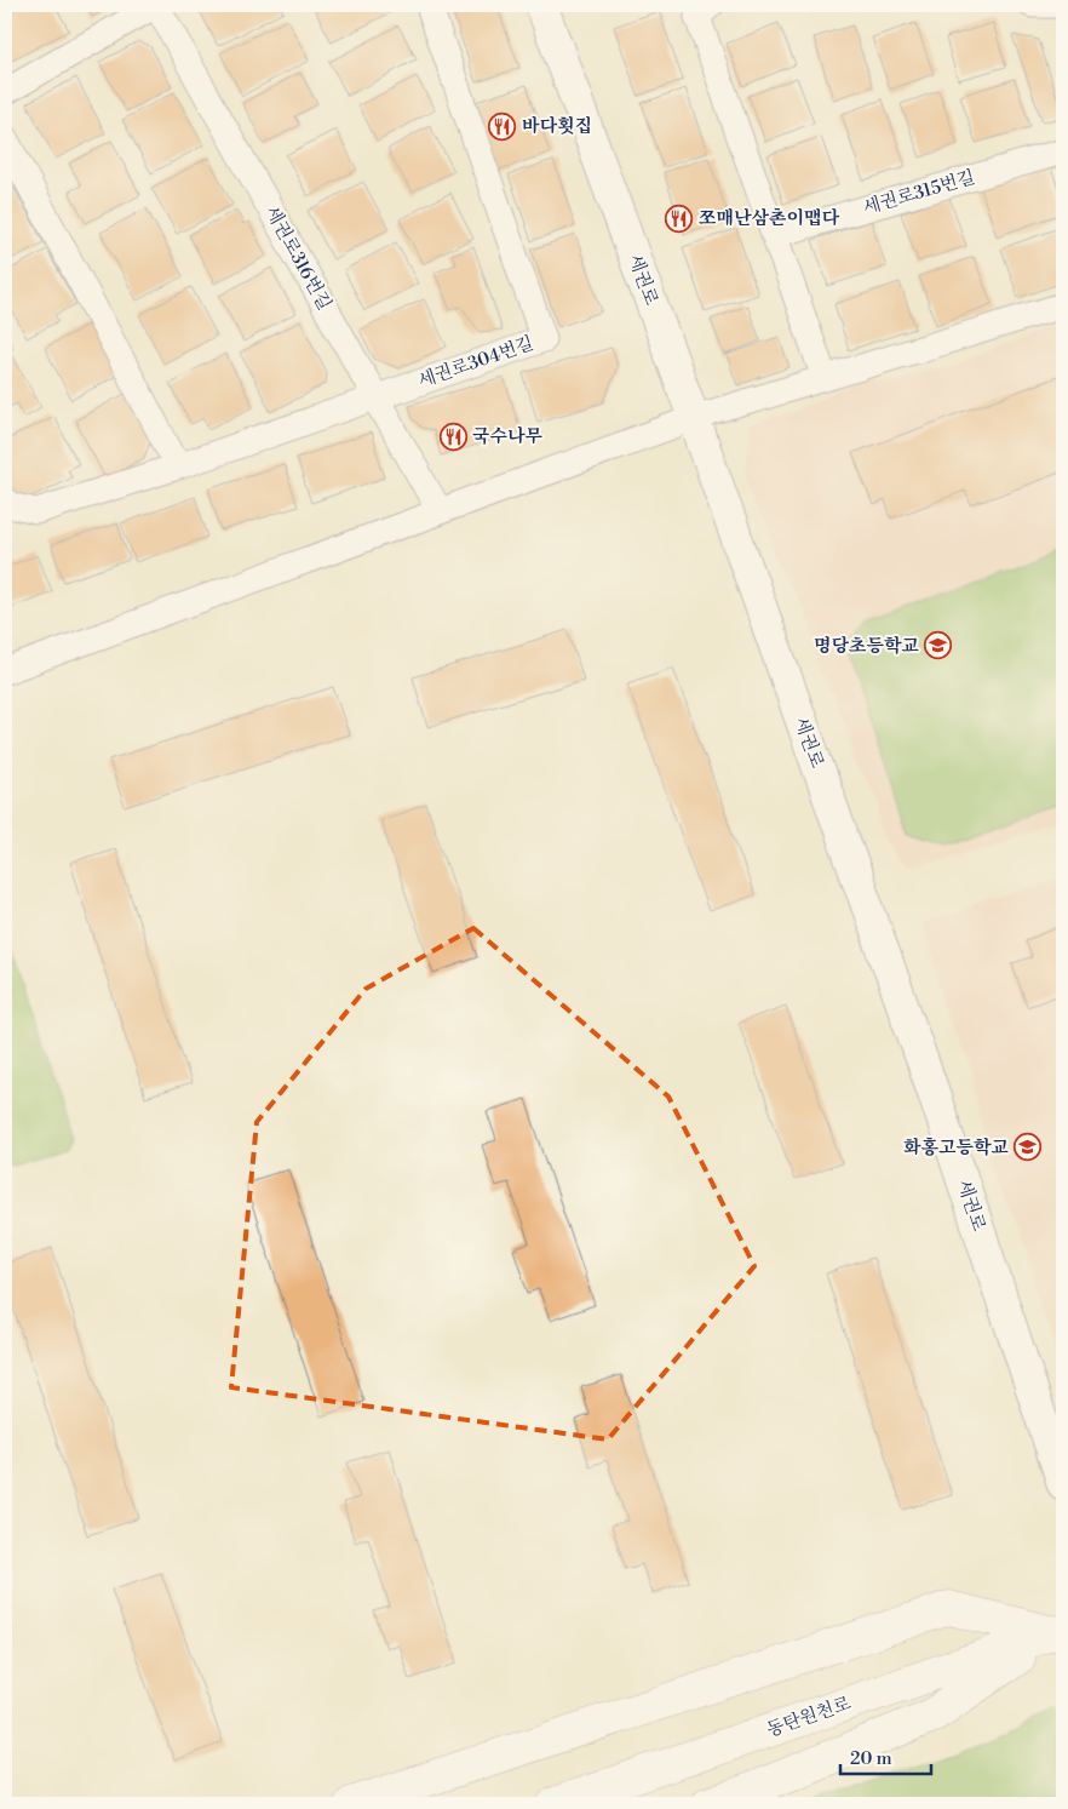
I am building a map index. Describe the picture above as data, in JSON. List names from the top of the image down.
{
  "streets": {
    "main road": ["동탄원천로"],
    "street": [
      "세권로315번길",
      "세권로316번길",
      "세권로",
      "세권로304번길"
    ]
  },
  "crossings": [
    ["세권로316번길", "세권로304번길"]
  ],
  "places": {
    "restaurant": ["바다횟집", "쪼매난삼촌이맵다", "국수나무"],
    "school or university": ["명당초등학교", "화홍고등학교"]
  },
  "scale_bar": "20 m"
}
